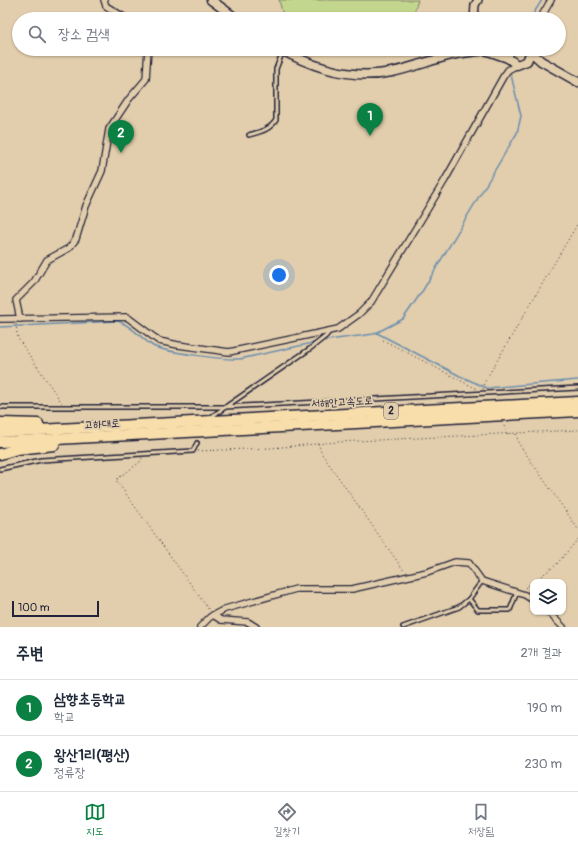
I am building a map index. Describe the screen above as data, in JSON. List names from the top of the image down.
{
  "streets": {
    "highway": ["서해안고속도로", "2", "고하대로"]
  },
  "crossings": [
    ["서해안고속도로", "고하대로"]
  ],
  "scale_bar": "100 m",
  "page": {
    "search": "장소 검색",
    "pins": ["1", "2"],
    "scale": "100 m",
    "heading": ["주변", "2개 결과"],
    "list": [
      {
        "mark": "1",
        "name": "삼향초등학교",
        "note": "학교",
        "value": "190 m"
      },
      {
        "mark": "2",
        "name": "왕산1리(평산)",
        "note": "정류장",
        "value": "230 m"
      }
    ],
    "nav": ["지도", "길찾기", "저장됨"]
  }
}
